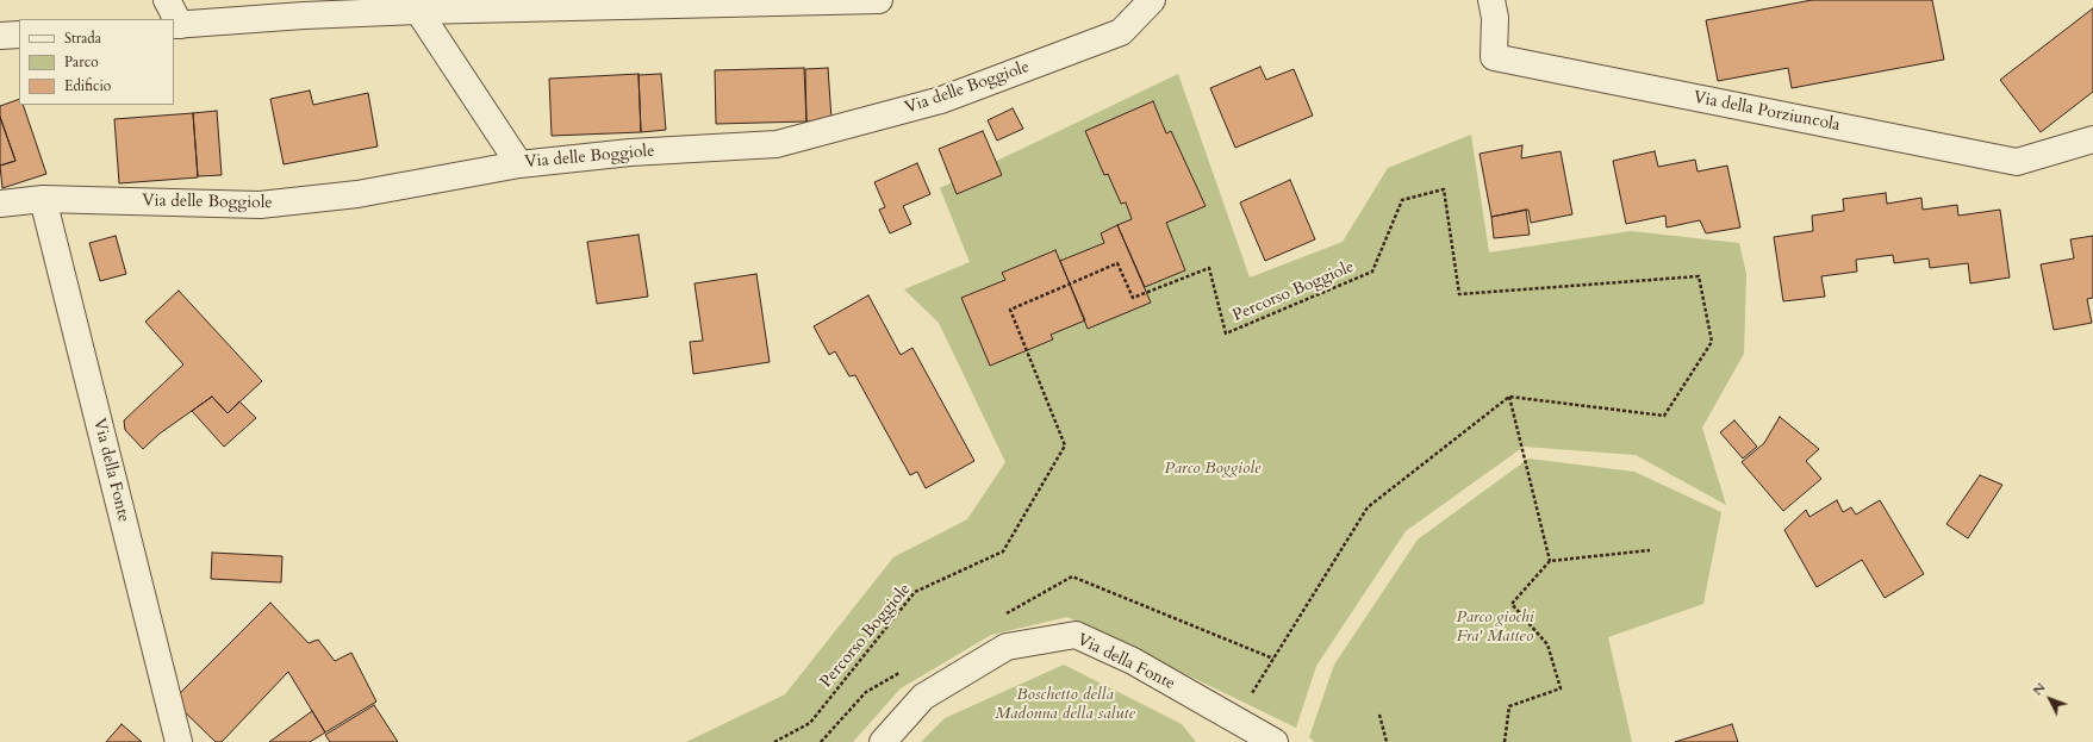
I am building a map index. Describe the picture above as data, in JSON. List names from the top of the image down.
{
  "streets": {
    "street": ["Via delle Boggiole", "Via della Porziuncola", "Via della Fonte"],
    "path": ["Percorso Boggiole"]
  },
  "crossings": [
    ["Via delle Boggiole", "Via della Fonte"]
  ],
  "parks": ["Parco Boggiole", "Parco giochi Fra' Matteo", "Boschetto della Madonna della salute"],
  "legend": ["Strada", "Parco", "Edificio"],
  "north": "top left"
}
